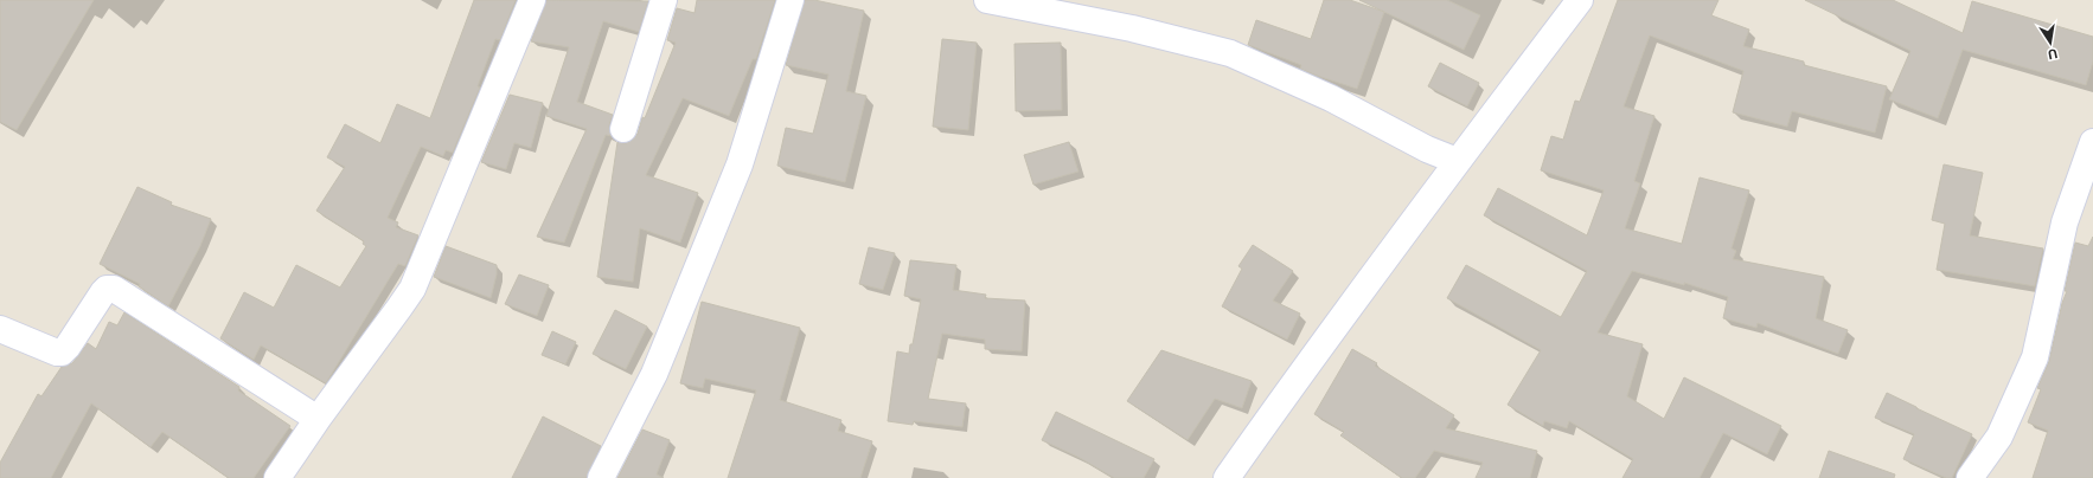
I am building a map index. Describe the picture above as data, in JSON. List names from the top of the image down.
{
  "north": "bottom"
}
